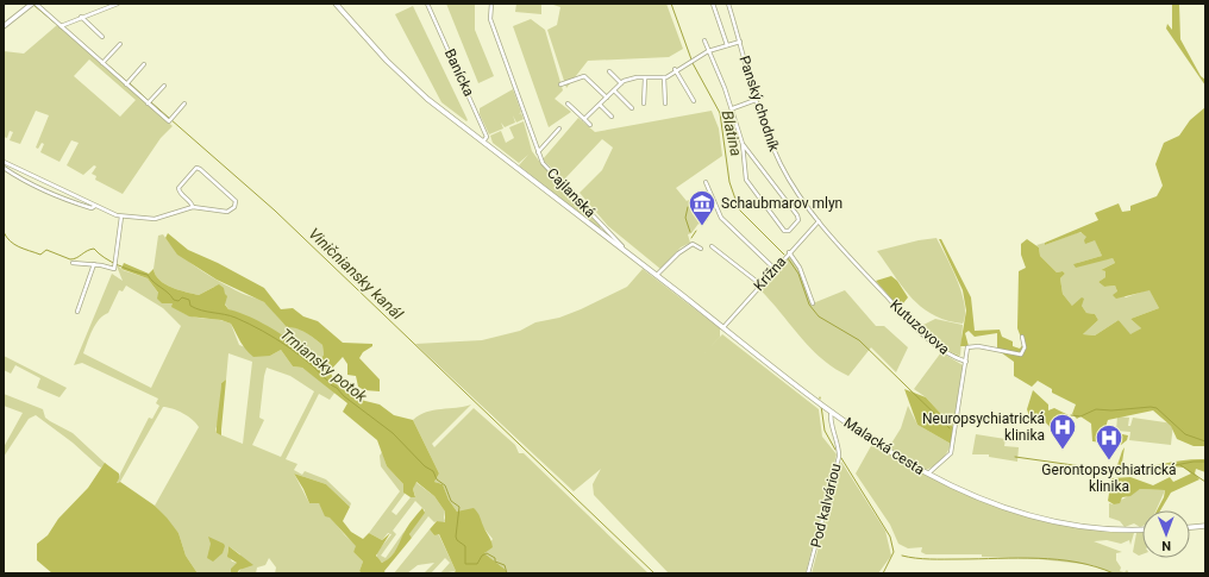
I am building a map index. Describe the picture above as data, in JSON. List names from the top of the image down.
{
  "streets": {
    "main road": ["Malacká cesta"],
    "street": [
      "Banícka",
      "Panský chodník",
      "Cajlanská",
      "Krížna",
      "Kutuzovova",
      "Pod kalváriou"
    ]
  },
  "crossings": [
    ["Panský chodník", "Krížna"],
    ["Panský chodník", "Kutuzovova"],
    ["Krížna", "Kutuzovova"],
    ["Krížna", "Malacká cesta"],
    ["Malacká cesta", "Pod kalváriou"]
  ],
  "water": ["Blatina", "Viničniansky kanál", "Trniansky potok"],
  "places": {
    "museum": ["Schaubmarov mlyn"],
    "hospital": ["Neuropsychiatrická klinika", "Gerontopsychiatrická klinika"]
  },
  "north": "bottom"
}
